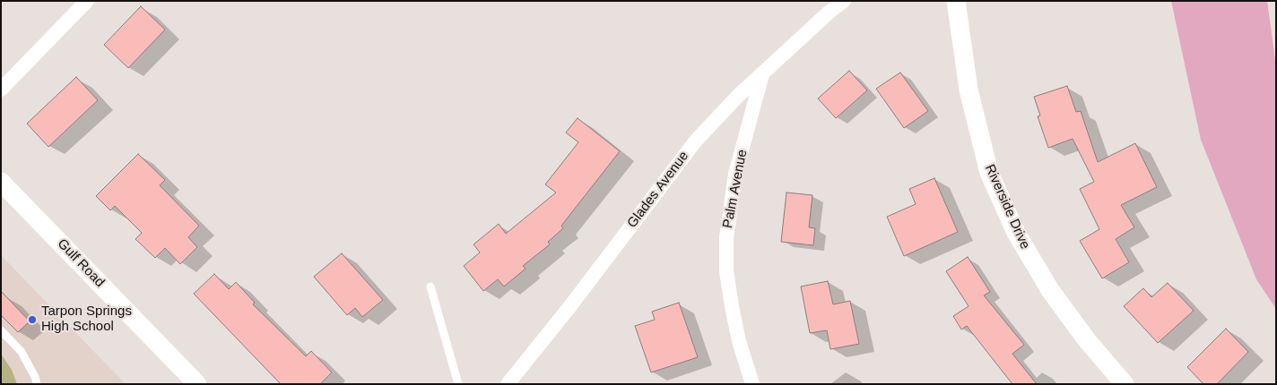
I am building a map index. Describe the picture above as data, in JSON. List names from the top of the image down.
{
  "streets": {
    "street": [
      "Palm Avenue",
      "Glades Avenue",
      "Riverside Drive",
      "Gulf Road"
    ]
  },
  "crossings": [
    ["Palm Avenue", "Glades Avenue"]
  ],
  "places": ["Tarpon Springs High School"]
}
